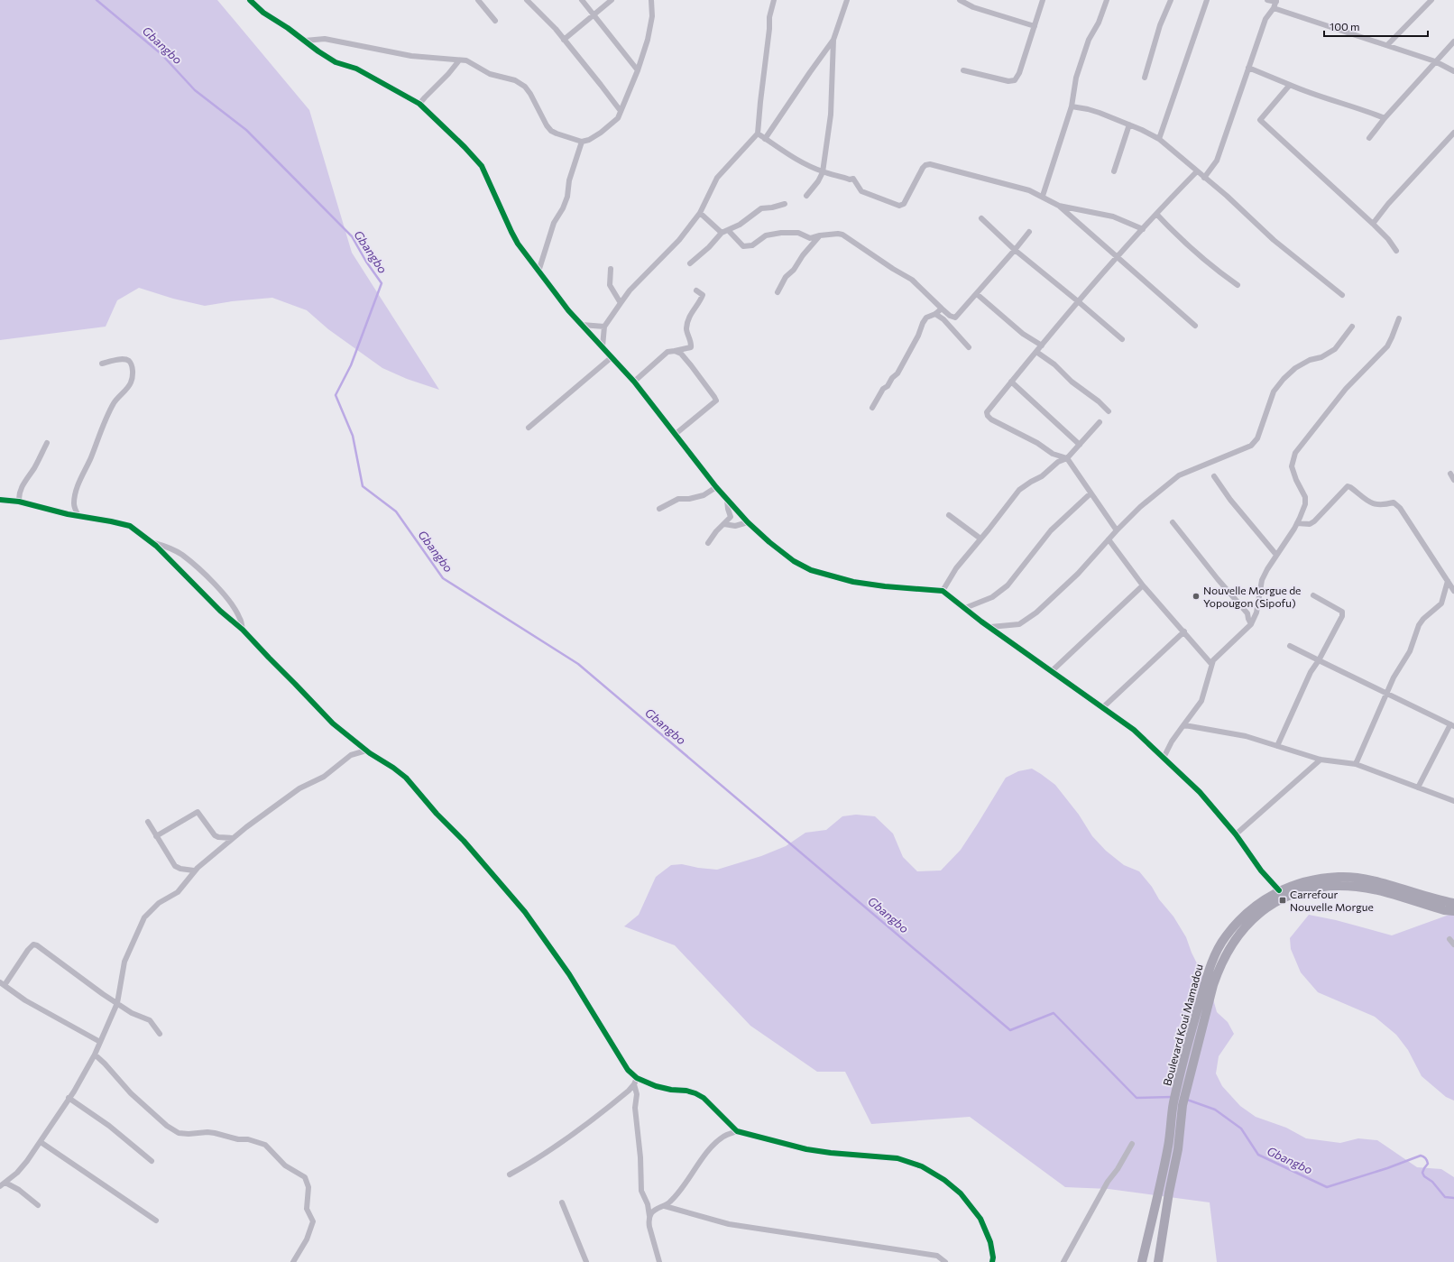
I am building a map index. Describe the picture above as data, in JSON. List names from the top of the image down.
{
  "streets": {
    "main road": ["Boulevard Koui Mamadou"]
  },
  "water": ["Gbangbo"],
  "places": {
    "other": ["Nouvelle Morgue de Yopougon (Sipofu)"],
    "transit": ["Carrefour Nouvelle Morgue"]
  },
  "scale_bar": "100 m"
}
